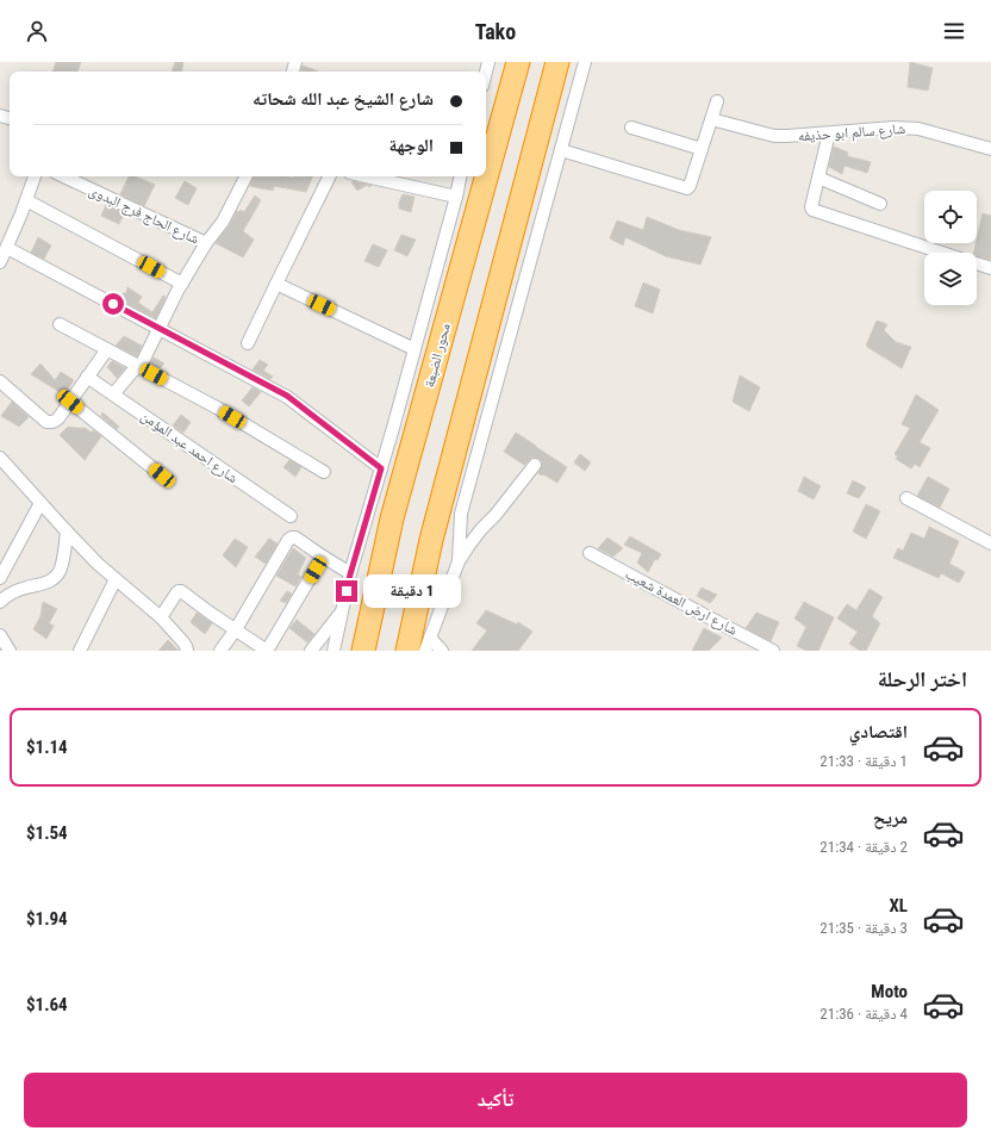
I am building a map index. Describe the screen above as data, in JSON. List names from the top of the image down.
{
  "streets": {
    "highway": ["محور الضبعة"],
    "street": [
      "شارع سالم ابو حذيفه",
      "شارع الحاج فرج البدوى",
      "شارع احمد عبد المؤمن",
      "شارع ارض العمدة شعيب"
    ]
  },
  "page": {
    "header": "Tako",
    "banner": ["شارع الشيخ عبد الله شحاته", "الوجهة"],
    "bubble": "1 دقيقة",
    "heading": "اختر الرحلة",
    "list": [
      {
        "name": "اقتصادي",
        "note": "1 دقيقة · 21:33",
        "value": "$1.14"
      },
      {
        "name": "مريح",
        "note": "2 دقيقة · 21:34",
        "value": "$1.54"
      },
      {
        "name": "XL",
        "note": "3 دقيقة · 21:35",
        "value": "$1.94"
      },
      {
        "name": "Moto",
        "note": "4 دقيقة · 21:36",
        "value": "$1.64"
      }
    ],
    "buttons": "تأكيد"
  }
}
